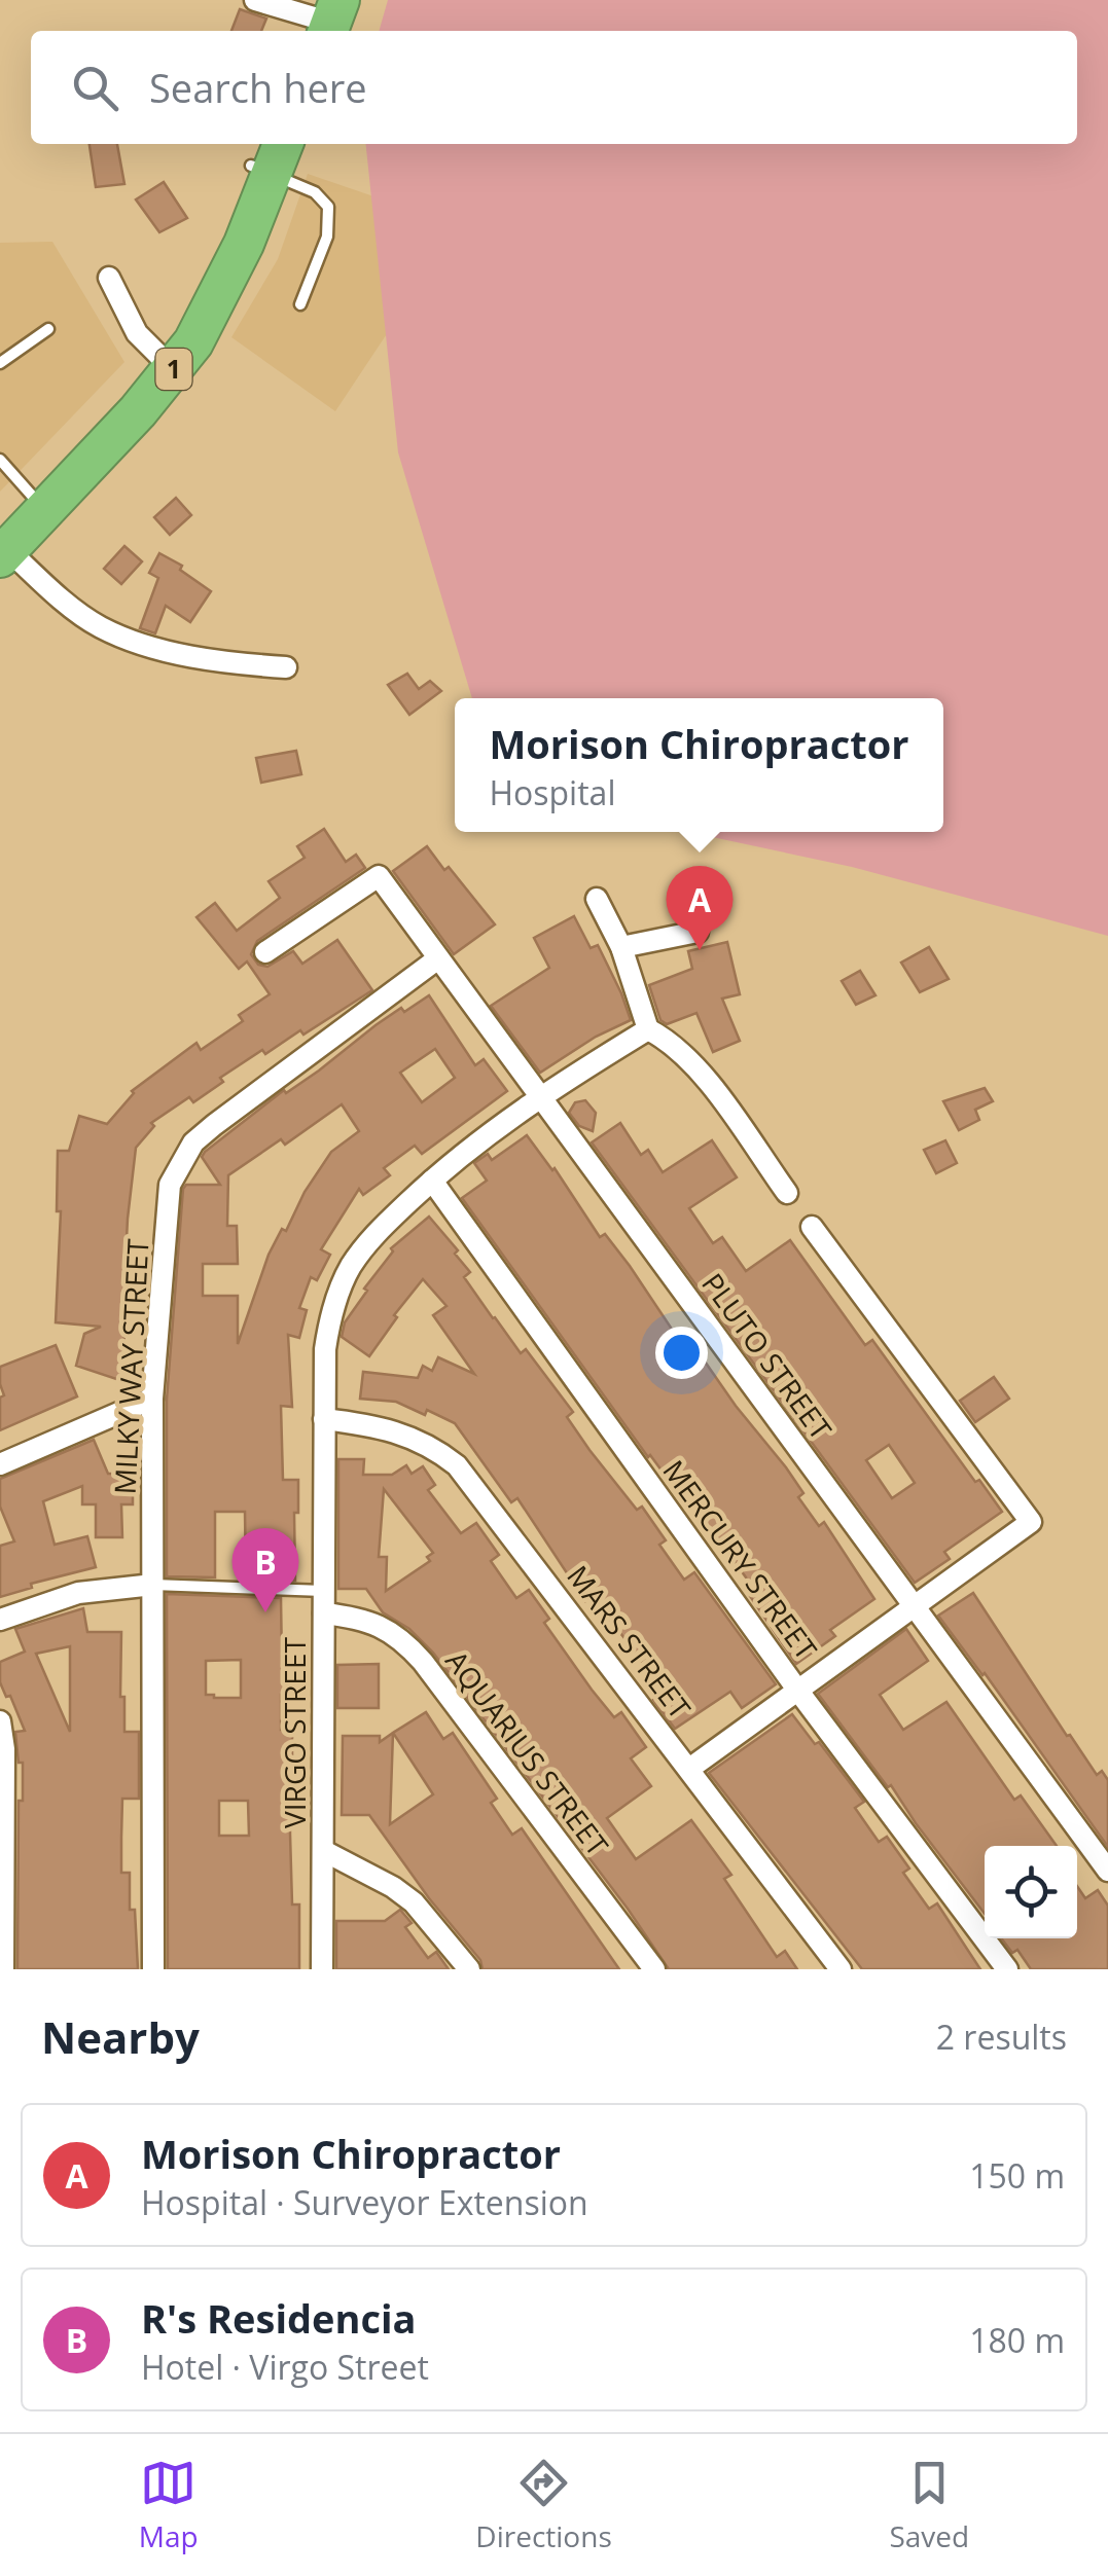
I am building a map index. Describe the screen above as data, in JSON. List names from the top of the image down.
{
  "streets": {
    "highway": ["1"],
    "street": [
      "PLUTO STREET",
      "MILKY WAY STREET",
      "MERCURY STREET",
      "MARS STREET",
      "VIRGO STREET",
      "AQUARIUS STREET"
    ]
  },
  "crossings": [
    ["PLUTO STREET", "MILKY WAY STREET"],
    ["PLUTO STREET", "VIRGO STREET"],
    ["MERCURY STREET", "VIRGO STREET"],
    ["MARS STREET", "VIRGO STREET"],
    ["VIRGO STREET", "AQUARIUS STREET"]
  ],
  "page": {
    "search": "Search here",
    "popup": ["Morison Chiropractor", "Hospital"],
    "pins": ["A", "B"],
    "heading": ["Nearby", "2 results"],
    "list": [
      {
        "mark": "A",
        "name": "Morison Chiropractor",
        "note": "Hospital · Surveyor Extension",
        "value": "150 m"
      },
      {
        "mark": "B",
        "name": "R's Residencia",
        "note": "Hotel · Virgo Street",
        "value": "180 m"
      }
    ],
    "nav": ["Map", "Directions", "Saved"]
  }
}
